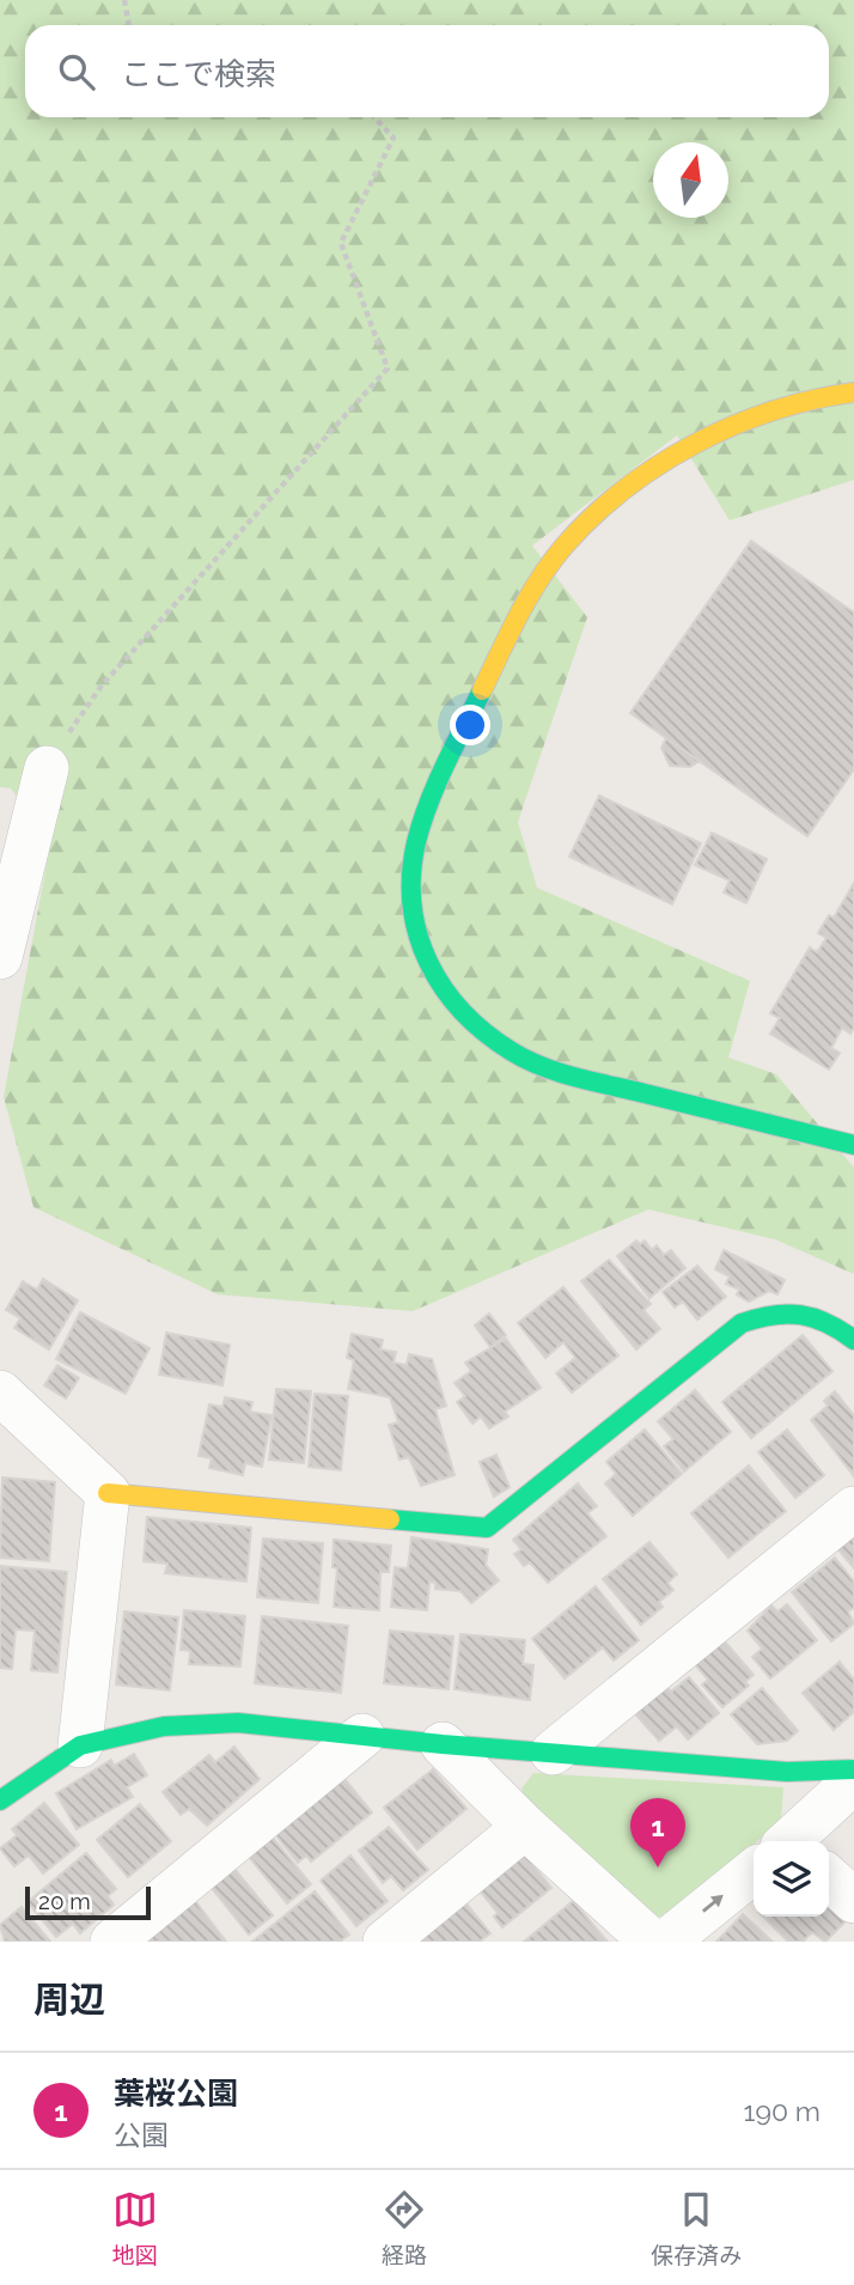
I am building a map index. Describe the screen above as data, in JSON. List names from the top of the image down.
{
  "scale_bar": "20 m",
  "north": "top",
  "page": {
    "search": "ここで検索",
    "pins": "1",
    "scale": "20 m",
    "heading": "周辺",
    "list": [
      {
        "mark": "1",
        "name": "葉桜公園",
        "note": "公園",
        "value": "190 m"
      }
    ],
    "nav": ["地図", "経路", "保存済み"]
  }
}
